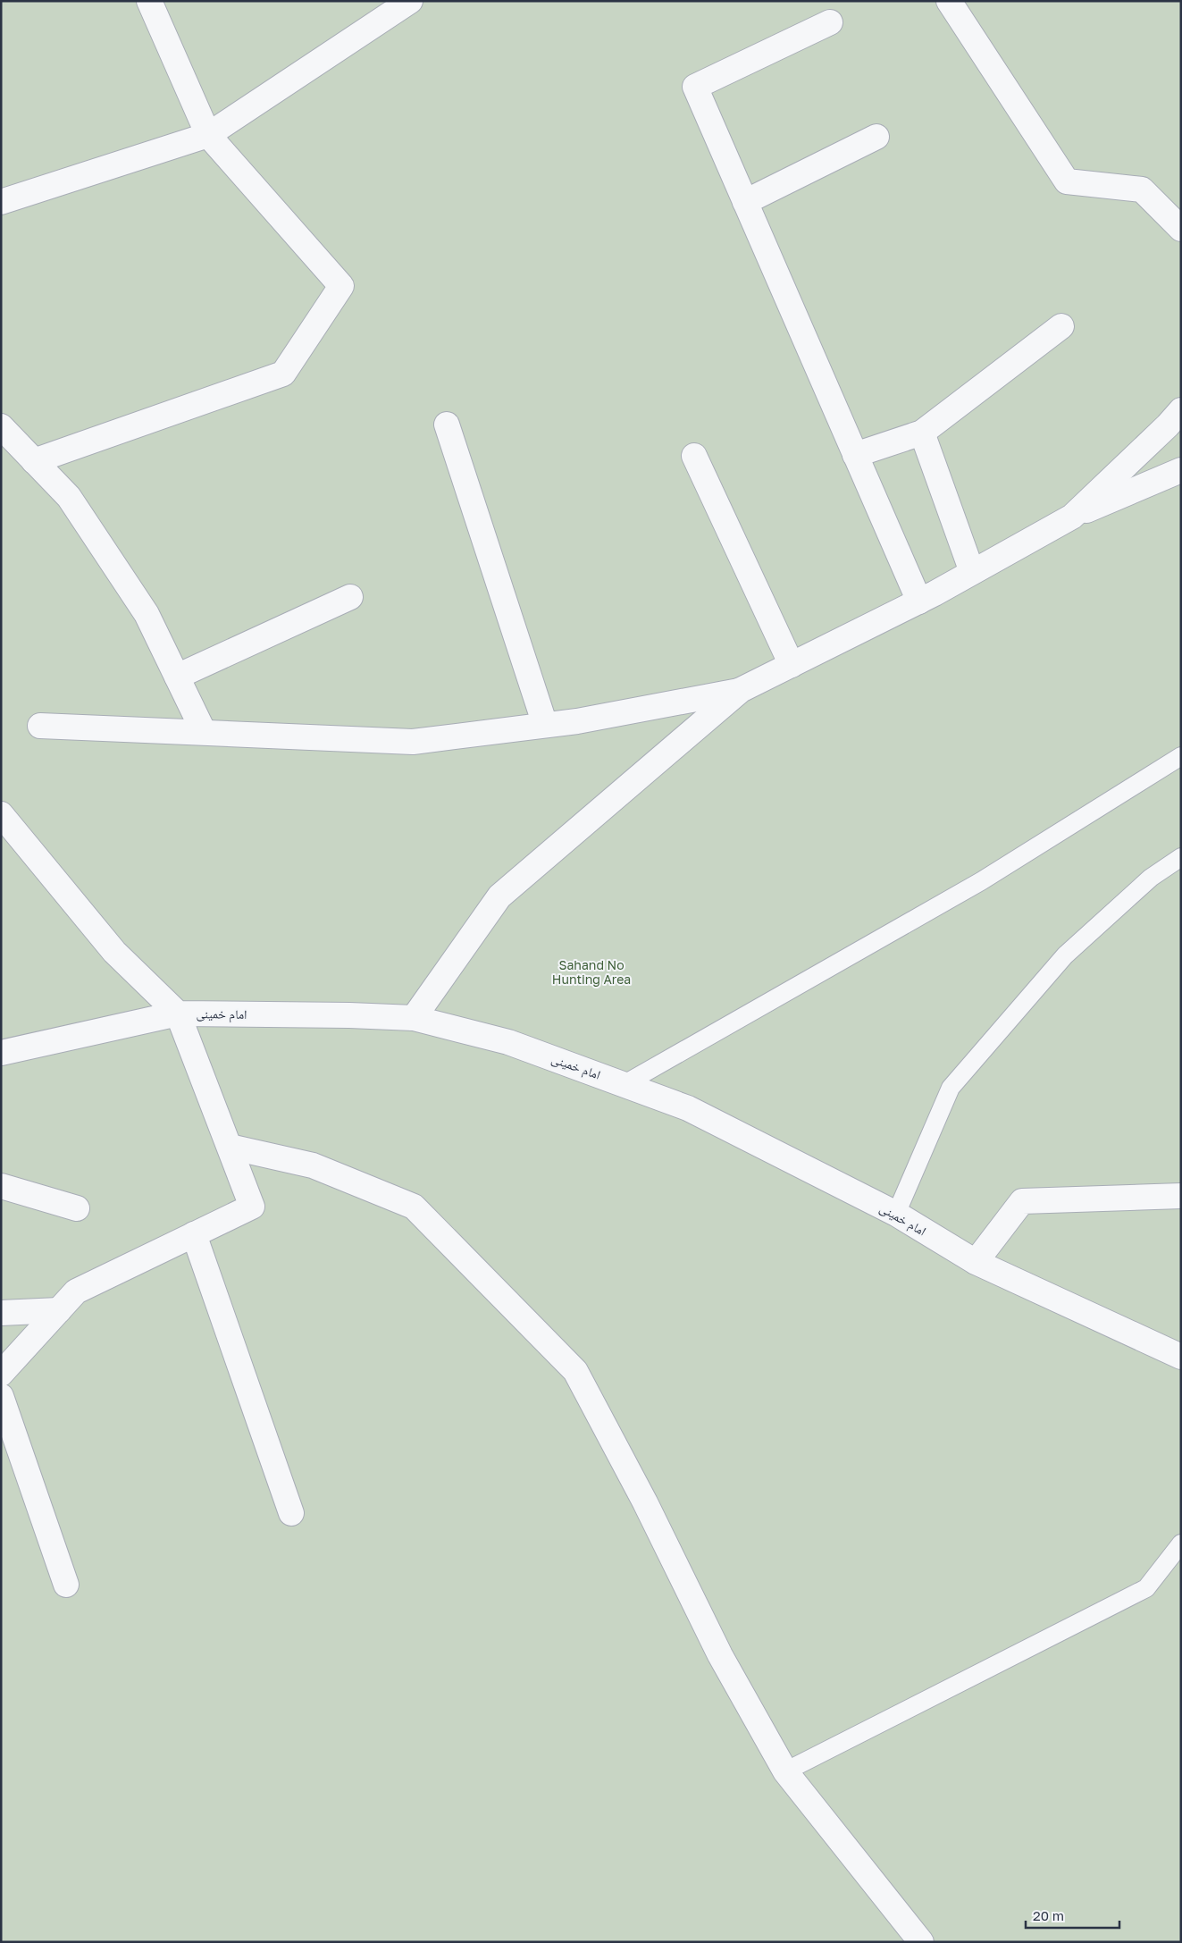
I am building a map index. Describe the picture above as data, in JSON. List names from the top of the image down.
{
  "streets": {
    "street": ["امام خمینی"]
  },
  "parks": ["Sahand No Hunting Area"],
  "scale_bar": "20 m"
}
